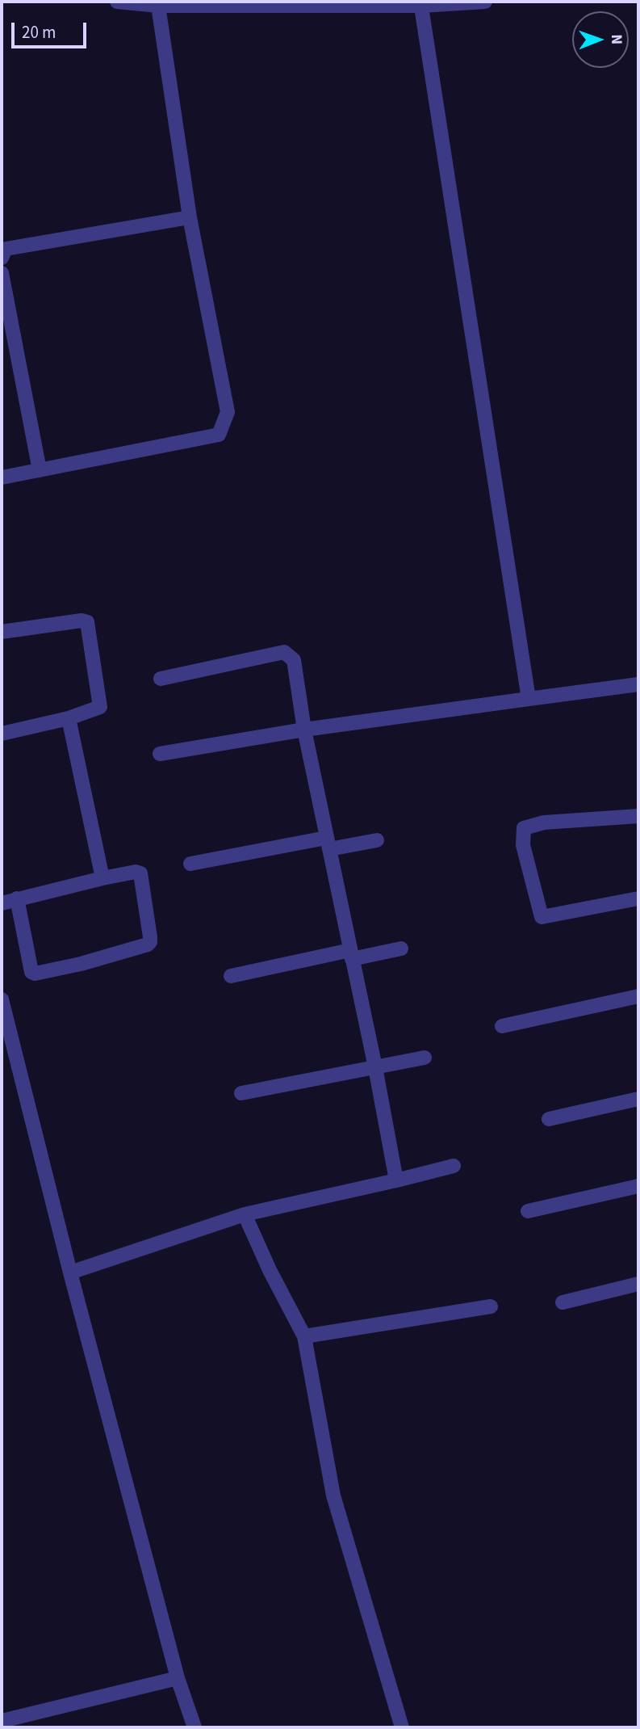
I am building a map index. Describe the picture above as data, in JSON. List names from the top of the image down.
{
  "scale_bar": "20 m",
  "north": "right"
}
